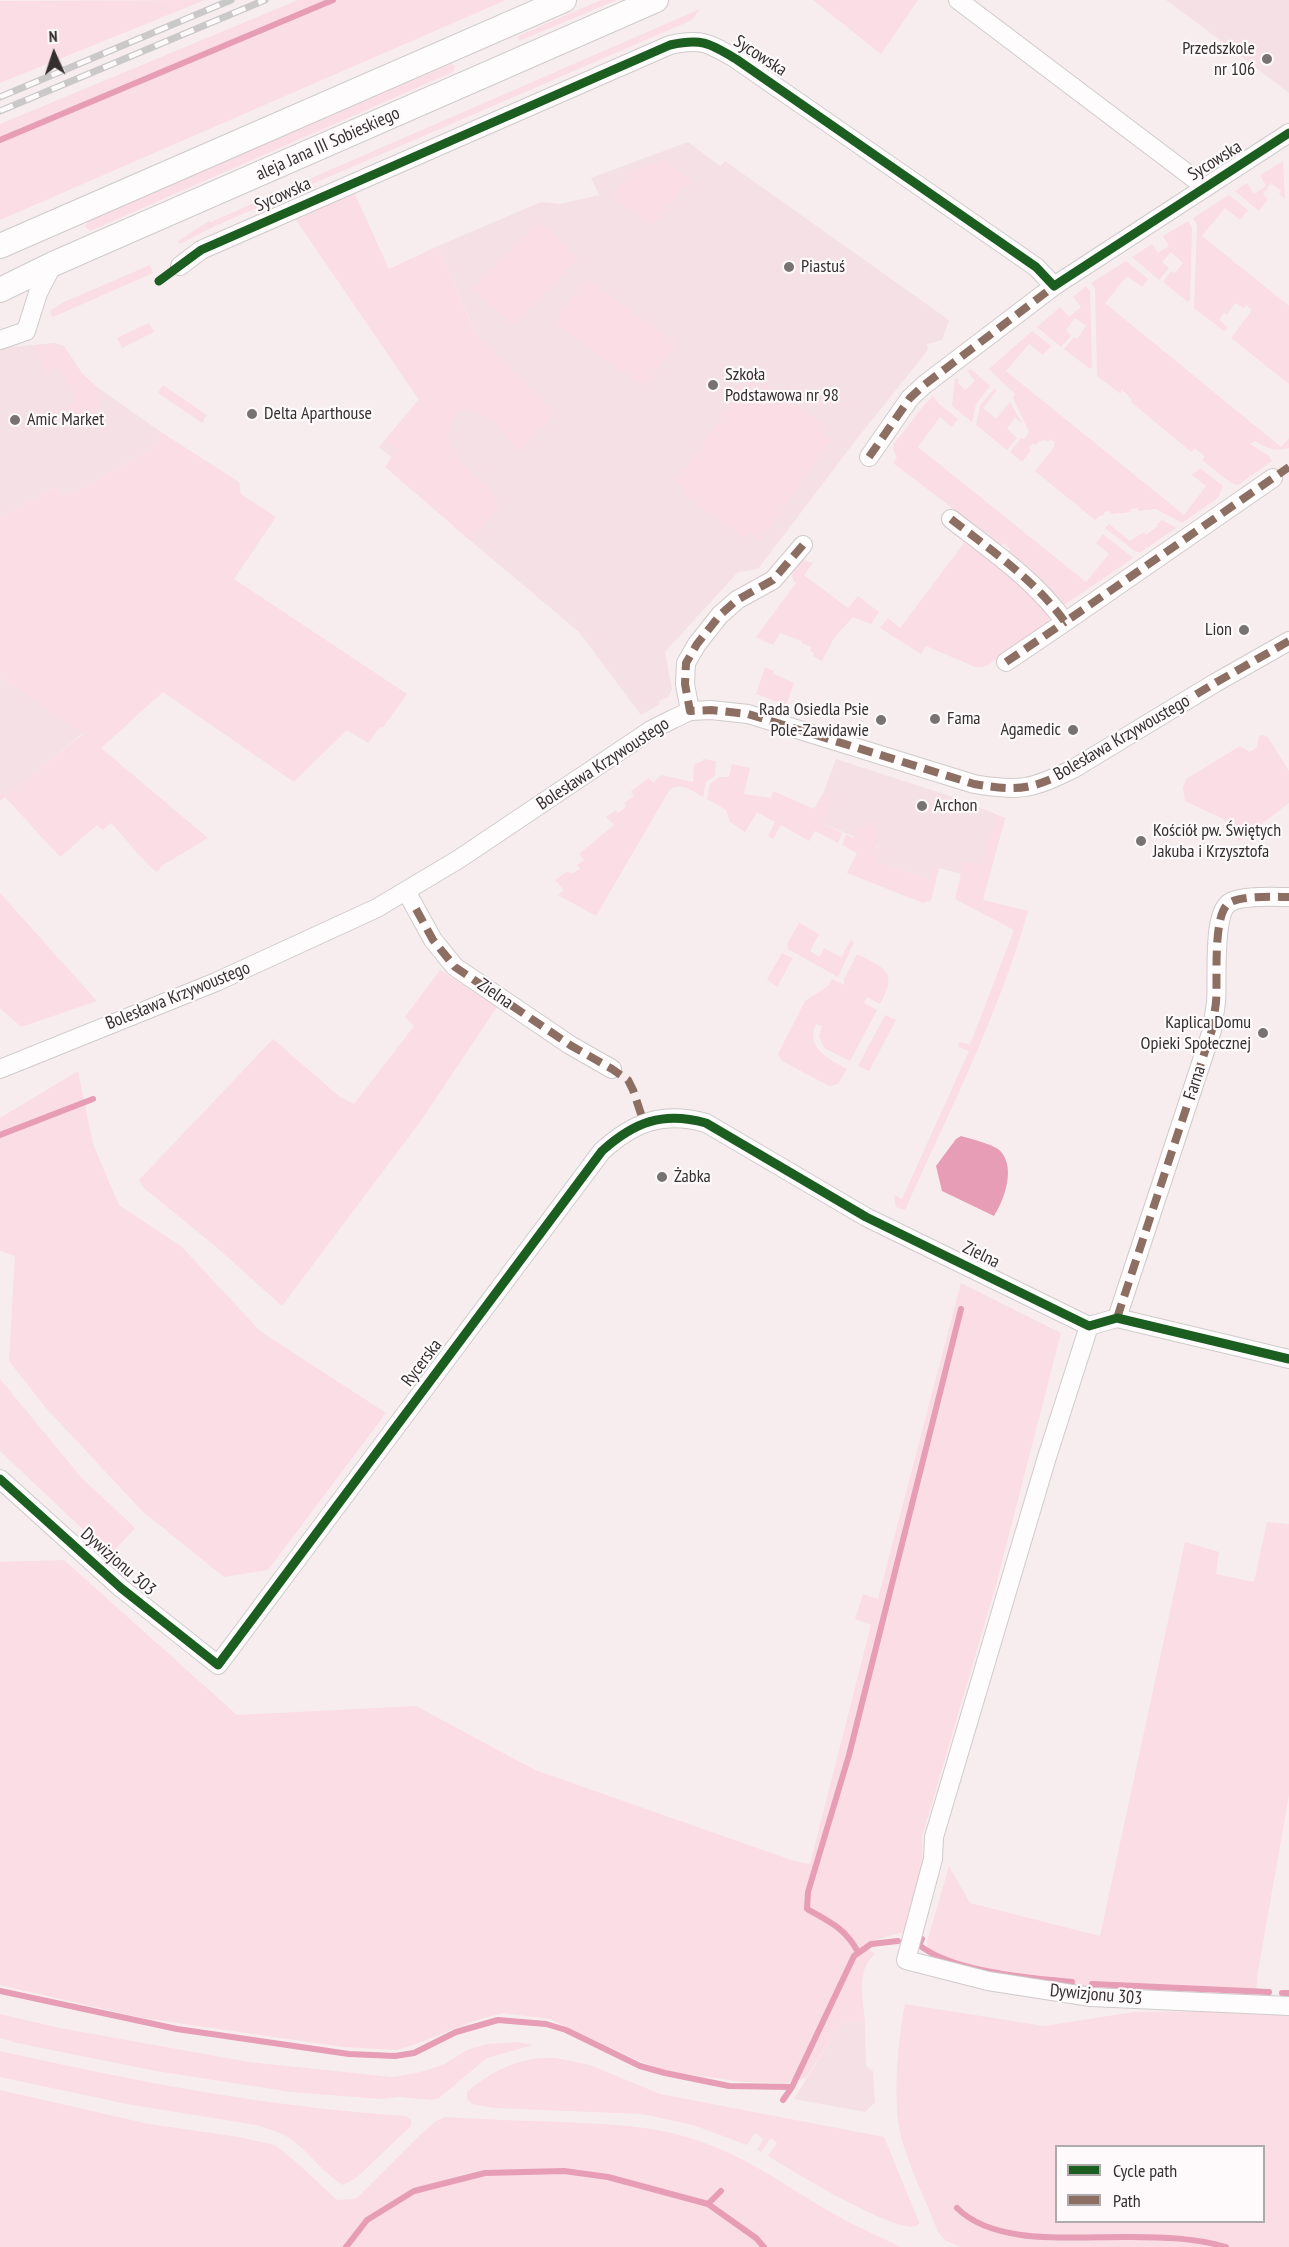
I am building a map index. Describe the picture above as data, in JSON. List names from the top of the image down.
{
  "streets": {
    "main road": ["aleja Jana III Sobieskiego"],
    "street": [
      "Sycowska",
      "Bolesława Krzywoustego",
      "Zielna",
      "Farna",
      "Rycerska",
      "Dywizjonu 303"
    ]
  },
  "crossings": [
    ["Bolesława Krzywoustego", "Zielna"],
    ["Zielna", "Rycerska"],
    ["Zielna", "Dywizjonu 303"],
    ["Rycerska", "Dywizjonu 303"]
  ],
  "places": [
    "Przedszkole nr 106",
    "Piastuś",
    "Szkoła Podstawowa nr 98",
    "Delta Aparthouse",
    "Amic Market",
    "Lion",
    "Fama",
    "Rada Osiedla Psie Pole-Zawidawie",
    "Agamedic",
    "Archon",
    "Kościół pw. Świętych Jakuba i Krzysztofa",
    "Kaplica Domu Opieki Społecznej",
    "Żabka"
  ],
  "legend": ["Cycle path", "Path"],
  "north": "top"
}
